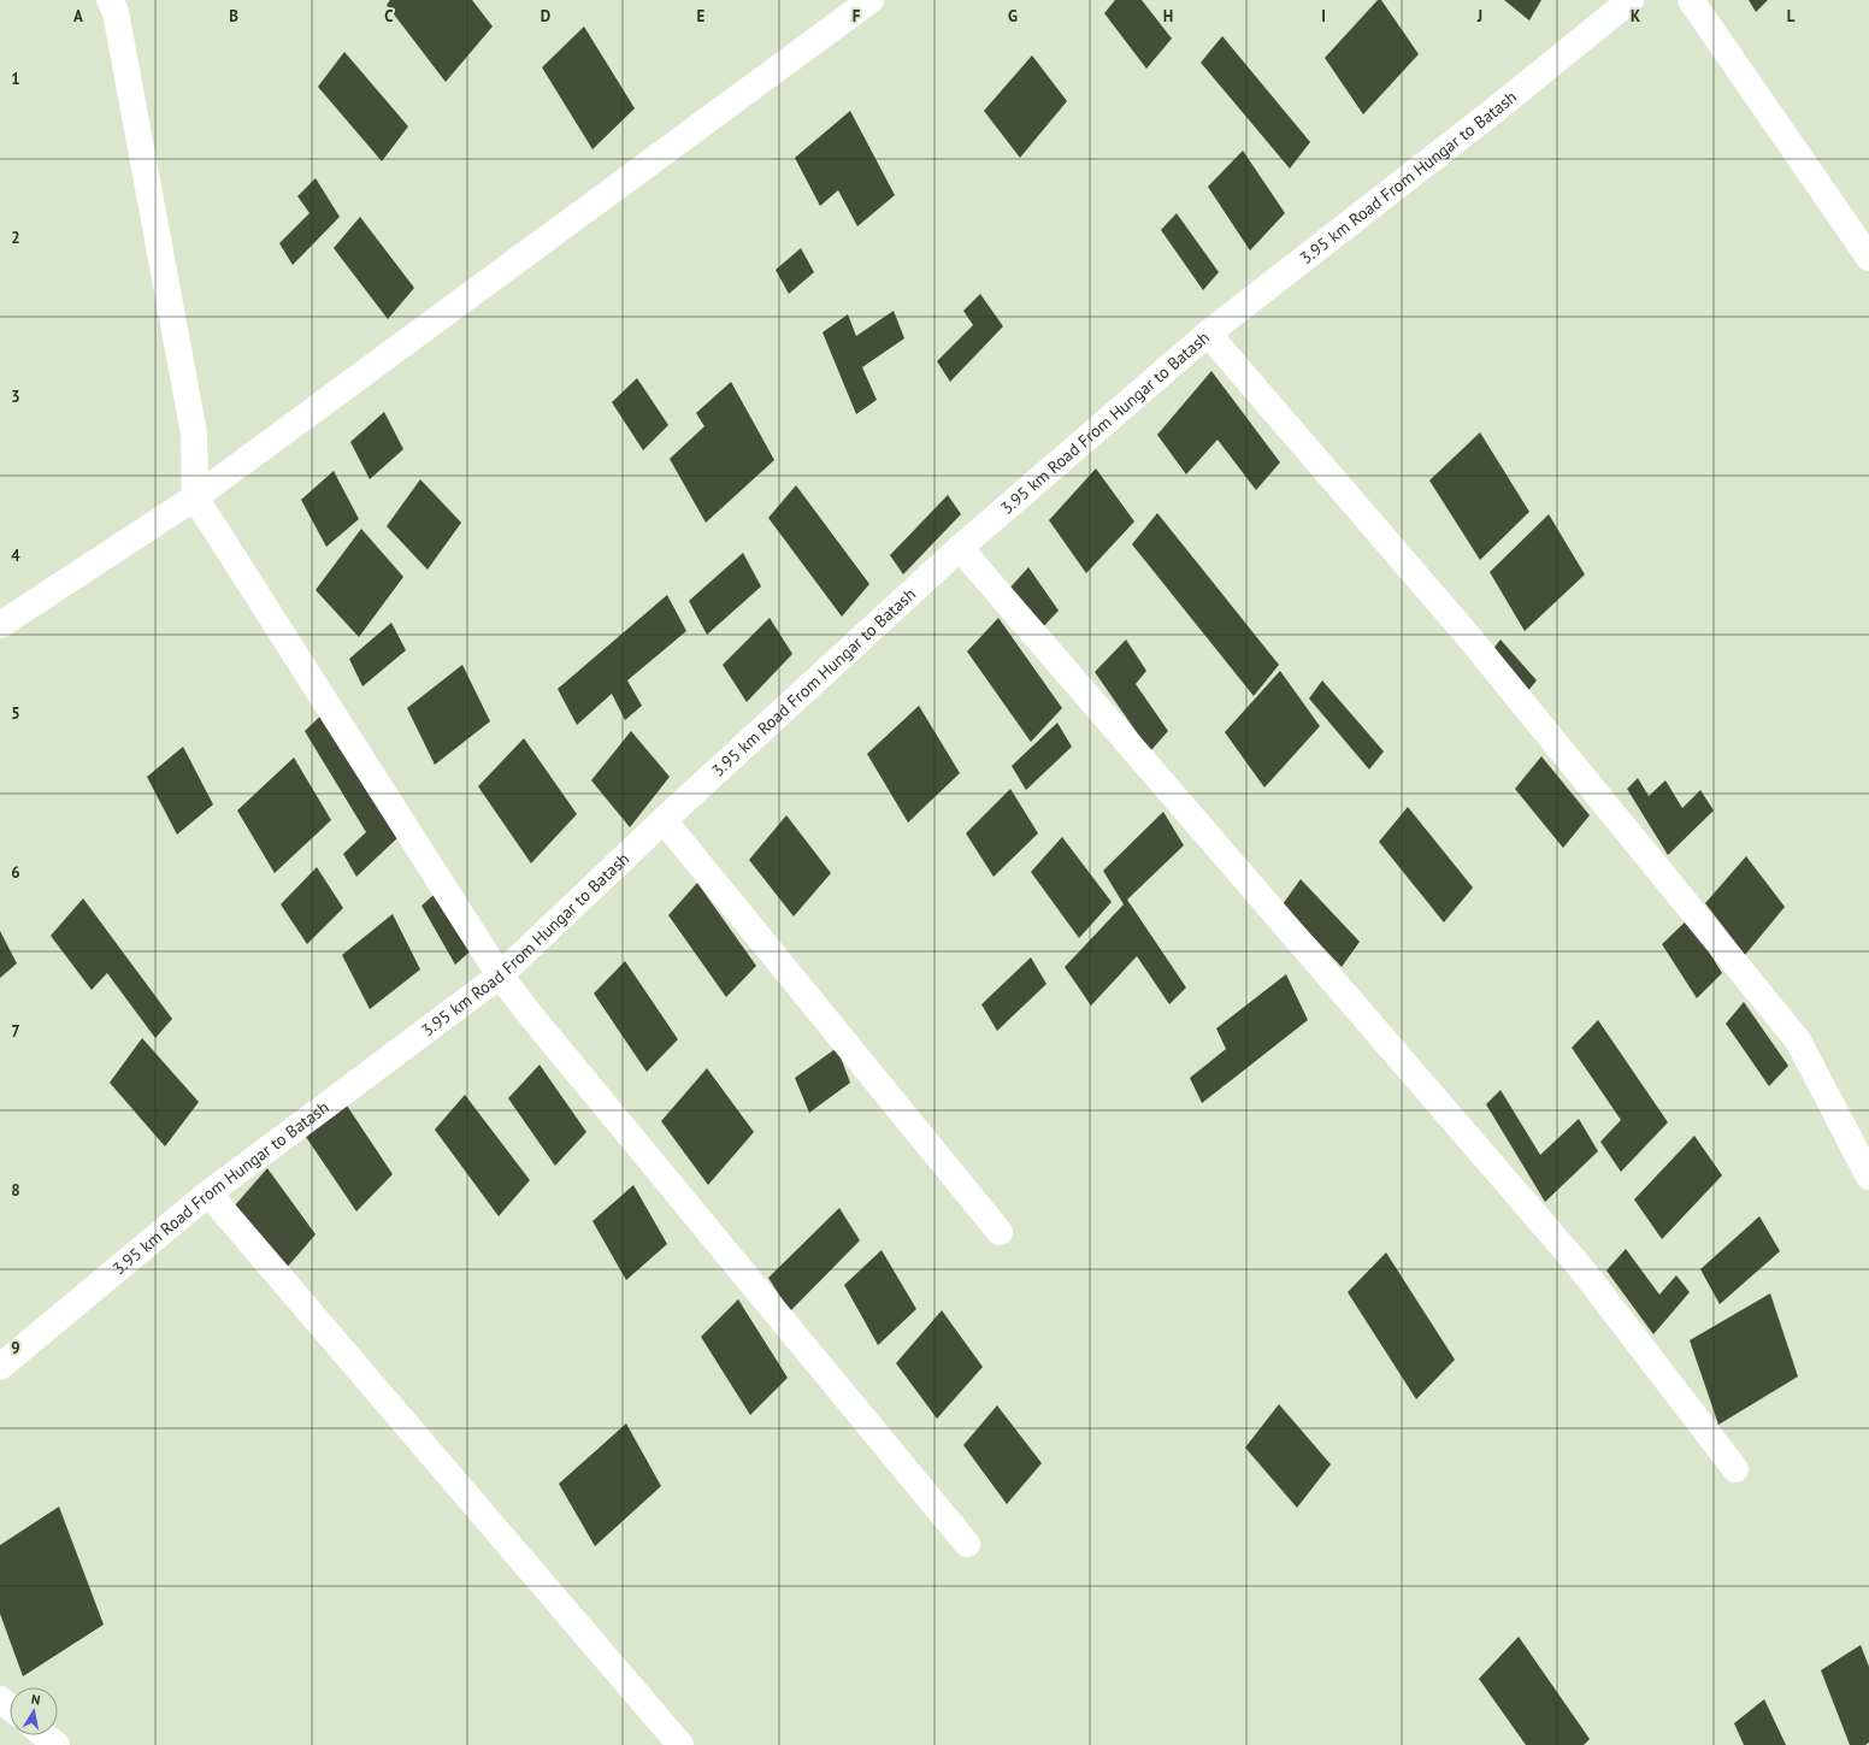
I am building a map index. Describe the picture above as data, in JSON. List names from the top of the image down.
{
  "streets": {
    "street": ["3.95 km Road From Hungar to Batash"]
  },
  "north": "top",
  "grid": {
    "columns": [
      "A",
      "B",
      "C",
      "D",
      "E",
      "F",
      "G",
      "H",
      "I",
      "J",
      "K",
      "L"
    ],
    "rows": [
      "1",
      "2",
      "3",
      "4",
      "5",
      "6",
      "7",
      "8",
      "9"
    ]
  }
}
